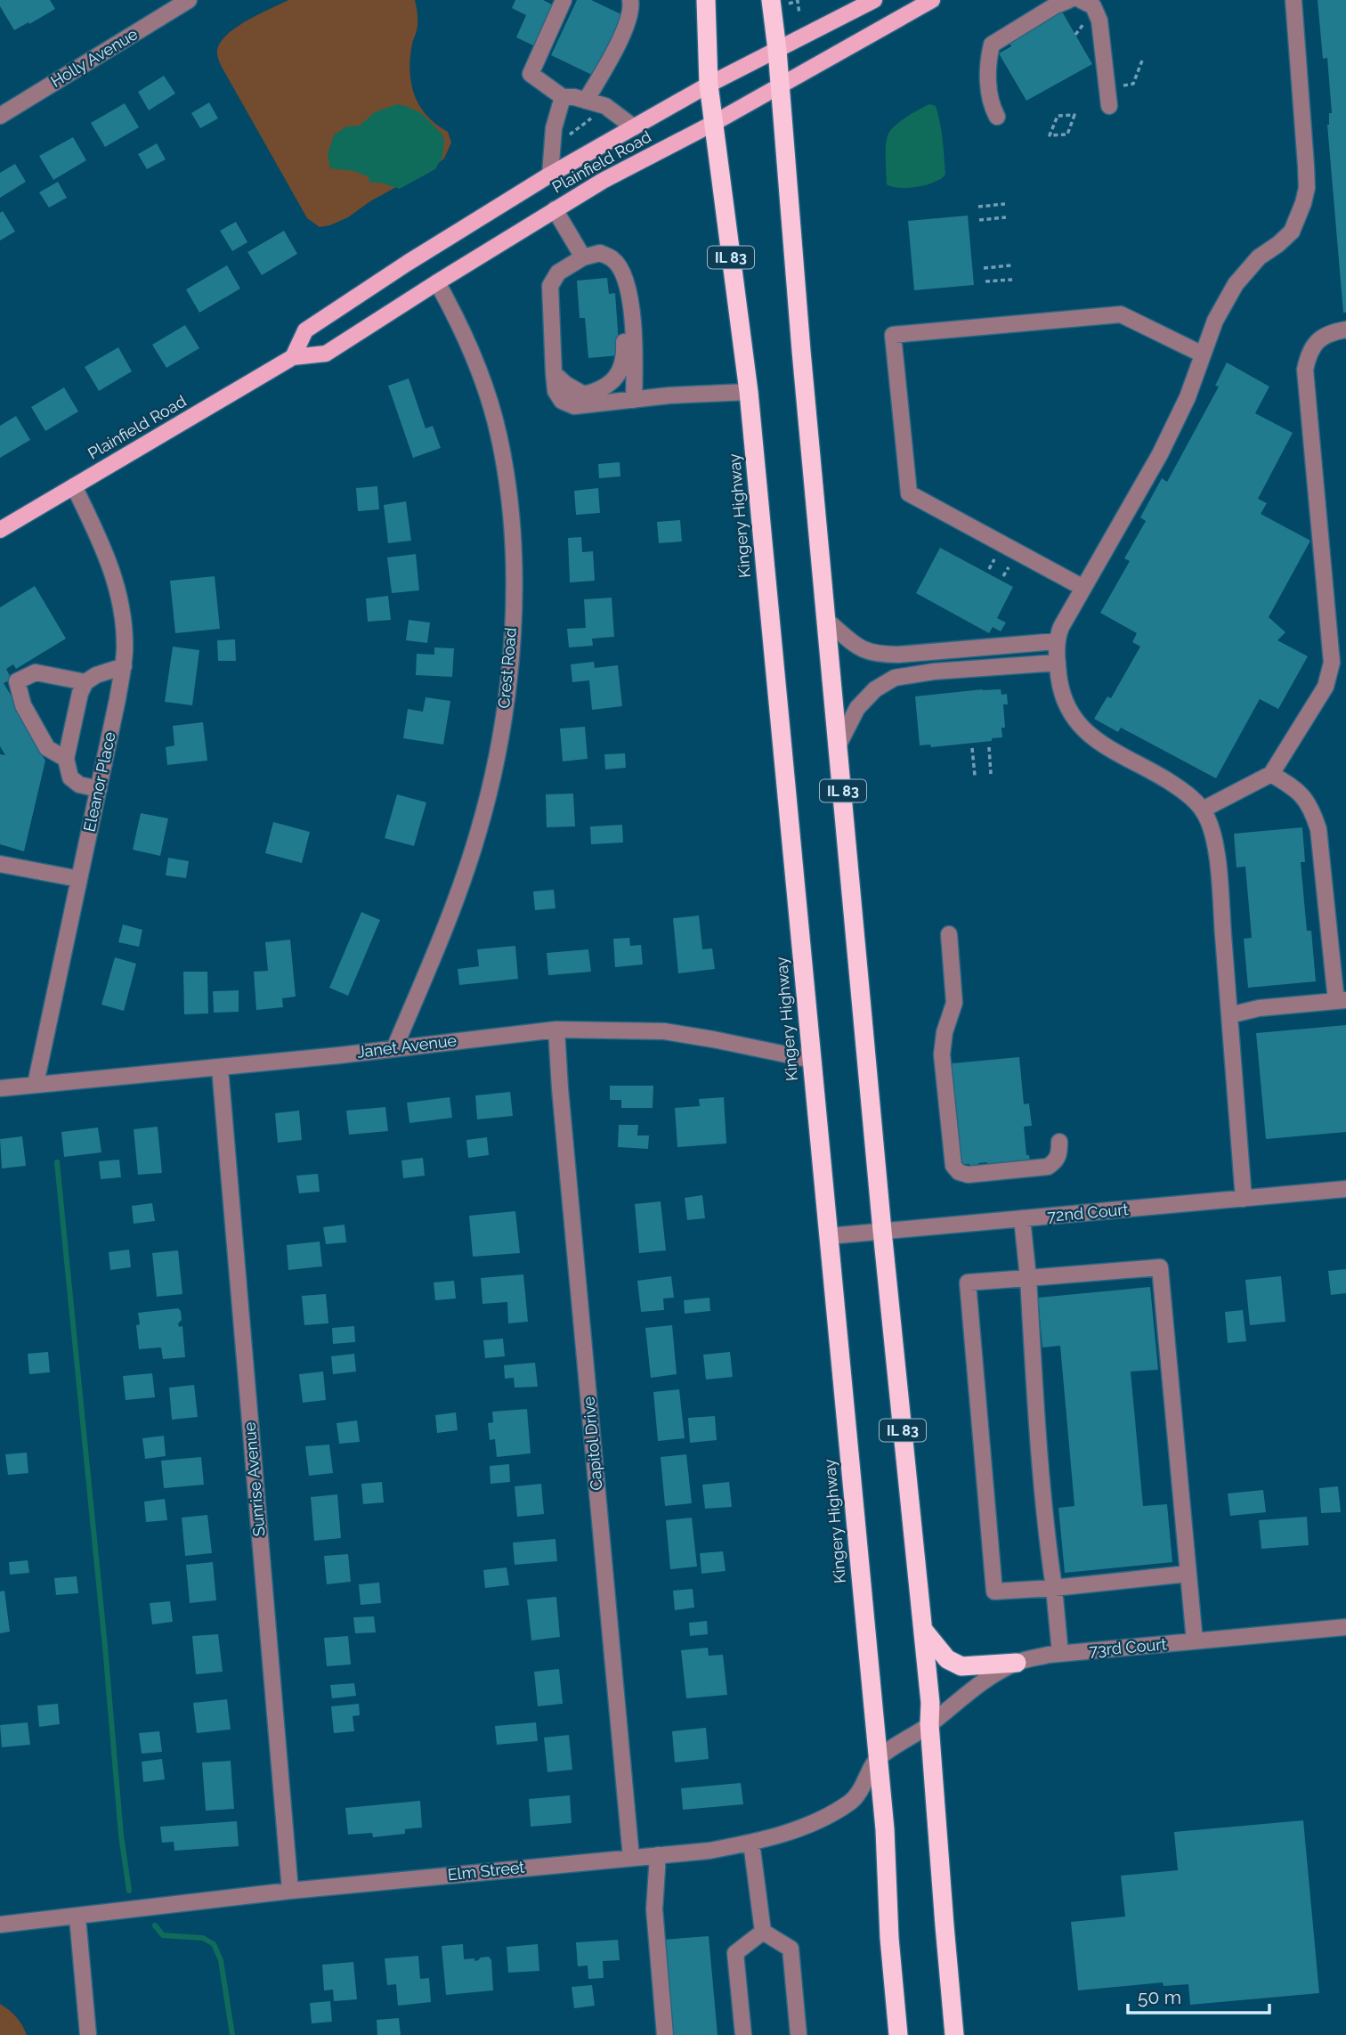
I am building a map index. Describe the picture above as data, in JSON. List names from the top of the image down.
{
  "streets": {
    "highway": ["IL 83", "Kingery Highway"],
    "main road": ["Plainfield Road"],
    "street": [
      "Holly Avenue",
      "Crest Road",
      "Eleanor Place",
      "Janet Avenue",
      "72nd Court",
      "Capitol Drive",
      "Sunrise Avenue",
      "73rd Court",
      "Elm Street"
    ]
  },
  "crossings": [
    ["Plainfield Road", "IL 83"],
    ["Plainfield Road", "Kingery Highway"],
    ["Plainfield Road", "Crest Road"],
    ["Plainfield Road", "Eleanor Place"],
    ["IL 83", "72nd Court"],
    ["IL 83", "73rd Court"],
    ["Kingery Highway", "Janet Avenue"],
    ["Kingery Highway", "72nd Court"],
    ["Kingery Highway", "Elm Street"],
    ["Crest Road", "Janet Avenue"],
    ["Eleanor Place", "Janet Avenue"],
    ["Janet Avenue", "Capitol Drive"],
    ["Janet Avenue", "Sunrise Avenue"],
    ["Capitol Drive", "Elm Street"],
    ["Sunrise Avenue", "Elm Street"]
  ],
  "scale_bar": "50 m"
}
